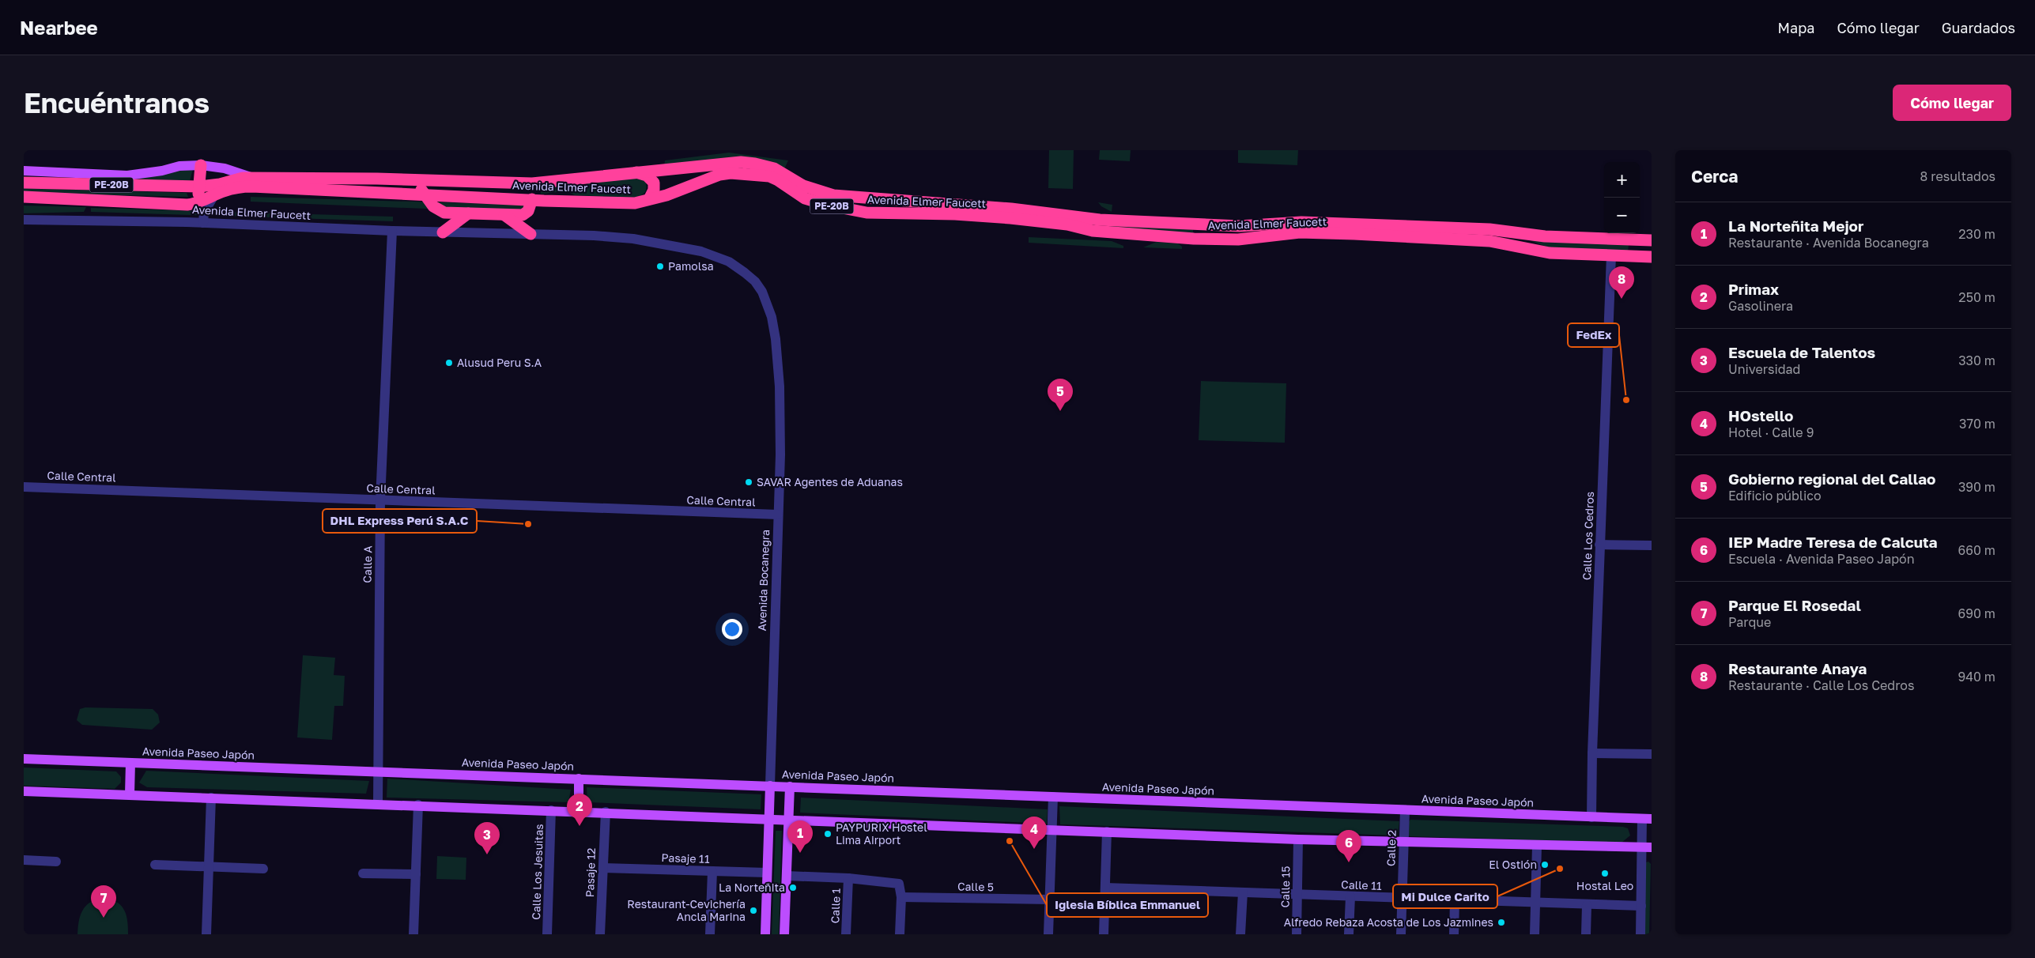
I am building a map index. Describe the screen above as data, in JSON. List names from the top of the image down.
{
  "streets": {
    "highway": ["PE-20B", "Avenida Elmer Faucett"],
    "main road": ["Avenida Bocanegra", "Avenida Paseo Japón"],
    "street": [
      "Calle Central",
      "Calle Los Cedros",
      "Calle A",
      "Calle 2",
      "Pasaje 11",
      "Calle Los Jesuitas",
      "Pasaje 12",
      "Calle 11",
      "Calle 5",
      "Calle 15",
      "Calle 1"
    ]
  },
  "crossings": [
    ["Avenida Elmer Faucett", "Calle Los Cedros"],
    ["Avenida Elmer Faucett", "Calle A"],
    ["Avenida Elmer Faucett", "Avenida Bocanegra"],
    ["Calle Central", "Calle A"],
    ["Calle Central", "Avenida Bocanegra"],
    ["Calle Los Cedros", "Avenida Paseo Japón"],
    ["Calle A", "Avenida Paseo Japón"],
    ["Avenida Bocanegra", "Avenida Paseo Japón"],
    ["Avenida Bocanegra", "Pasaje 11"],
    ["Avenida Paseo Japón", "Calle 2"],
    ["Calle 2", "Calle 11"],
    ["Pasaje 11", "Pasaje 12"],
    ["Calle 11", "Calle 15"]
  ],
  "places": [
    "Pamolsa",
    "Alusud Peru S.A",
    "FedEx",
    "SAVAR Agentes de Aduanas",
    "DHL Express Perú S.A.C",
    "PAYPURIX Hostel Lima Airport",
    "Iglesia Bíblica Emmanuel",
    "El Ostión",
    "Mi Dulce Carito",
    "Hostal Leo",
    "La Norteñita",
    "Restaurant-Cevichería Ancla Marina",
    "Alfredo Rebaza Acosta de Los Jazmines"
  ],
  "page": {
    "header": "Nearbee",
    "nav": ["Mapa", "Cómo llegar", "Guardados"],
    "buttons": "Cómo llegar",
    "title": "Encuéntranos",
    "heading": ["Cerca", "8 resultados"],
    "map_buttons": ["+", "−"],
    "list": [
      {
        "mark": "1",
        "name": "La Norteñita Mejor",
        "note": "Restaurante · Avenida Bocanegra",
        "value": "230 m"
      },
      {
        "mark": "2",
        "name": "Primax",
        "note": "Gasolinera",
        "value": "250 m"
      },
      {
        "mark": "3",
        "name": "Escuela de Talentos",
        "note": "Universidad",
        "value": "330 m"
      },
      {
        "mark": "4",
        "name": "HOstello",
        "note": "Hotel · Calle 9",
        "value": "370 m"
      },
      {
        "mark": "5",
        "name": "Gobierno regional del Callao",
        "note": "Edificio público",
        "value": "390 m"
      },
      {
        "mark": "6",
        "name": "IEP Madre Teresa de Calcuta",
        "note": "Escuela · Avenida Paseo Japón",
        "value": "660 m"
      },
      {
        "mark": "7",
        "name": "Parque El Rosedal",
        "note": "Parque",
        "value": "690 m"
      },
      {
        "mark": "8",
        "name": "Restaurante Anaya",
        "note": "Restaurante · Calle Los Cedros",
        "value": "940 m"
      }
    ],
    "pins": [
      "8",
      "5",
      "2",
      "4",
      "1",
      "3",
      "6",
      "7"
    ]
  }
}
